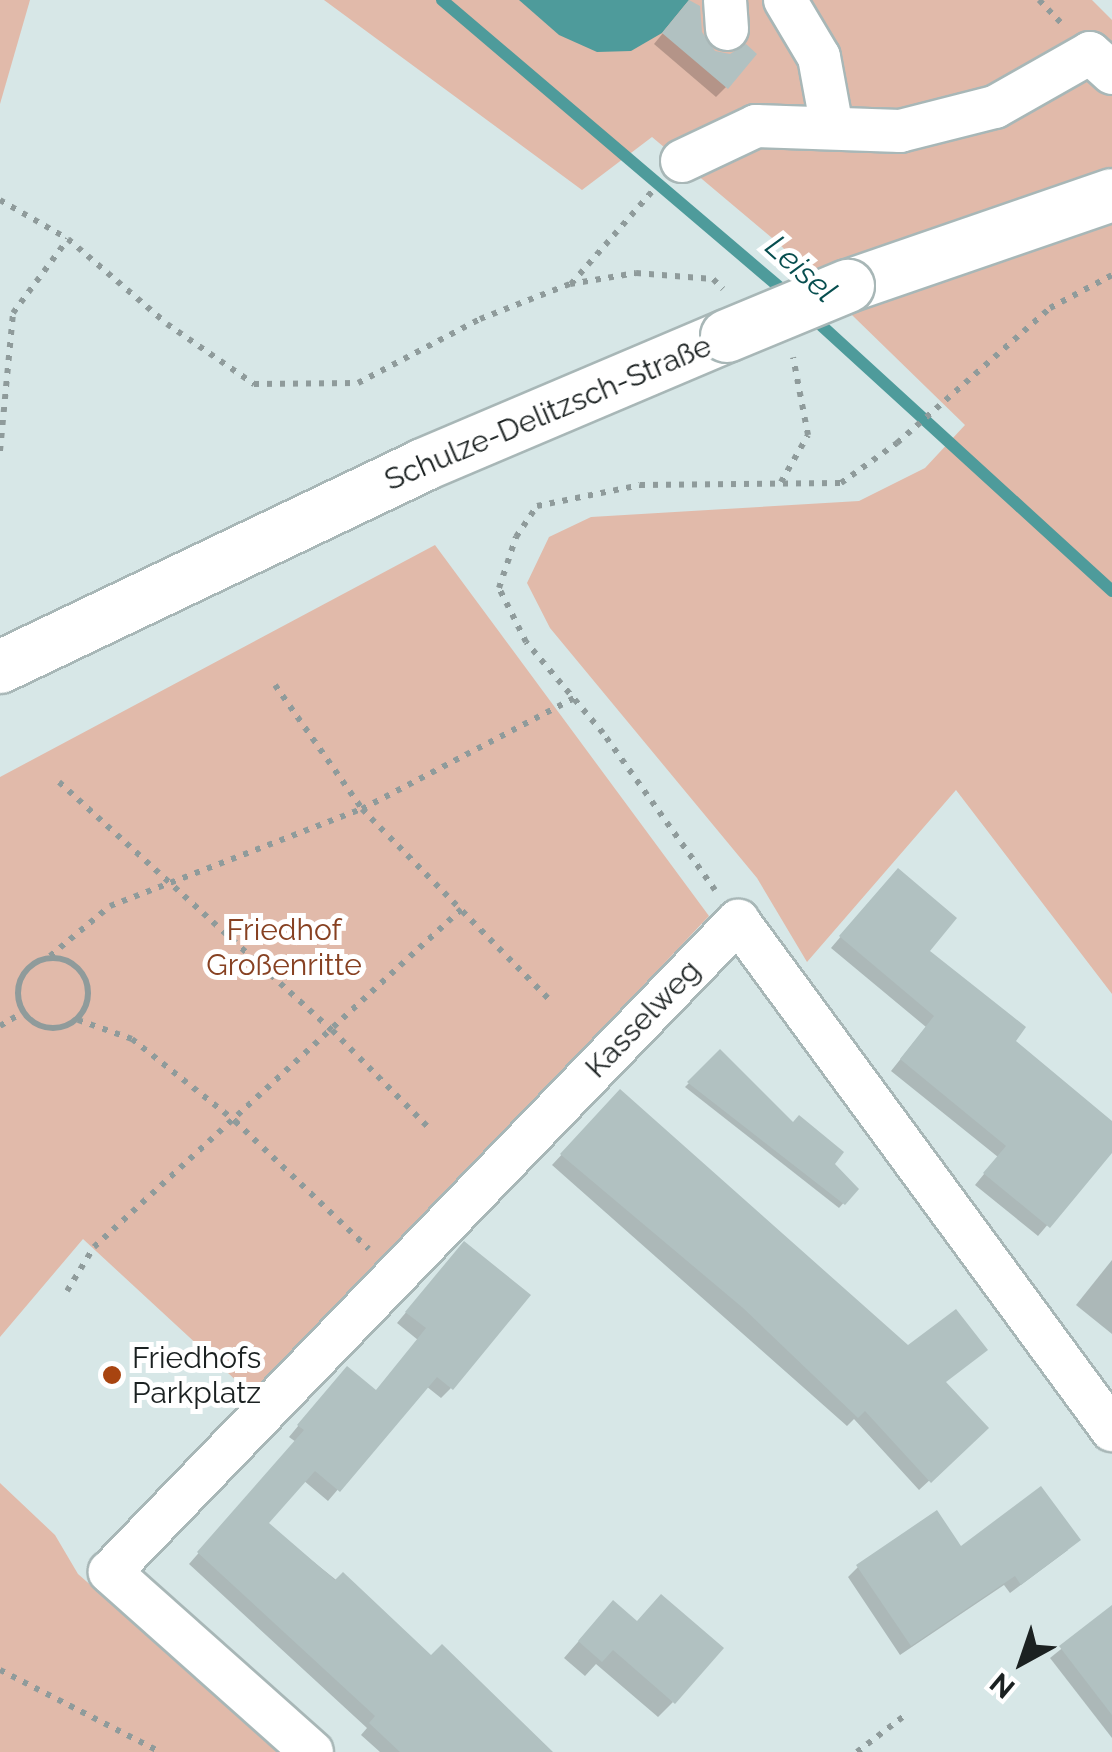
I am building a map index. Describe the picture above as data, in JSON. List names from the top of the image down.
{
  "streets": {
    "main road": ["Schulze-Delitzsch-Straße"],
    "street": ["Kasselweg"]
  },
  "water": ["Leisel"],
  "parks": ["Friedhof Großenritte"],
  "places": ["Friedhofs Parkplatz"],
  "north": "bottom left"
}
